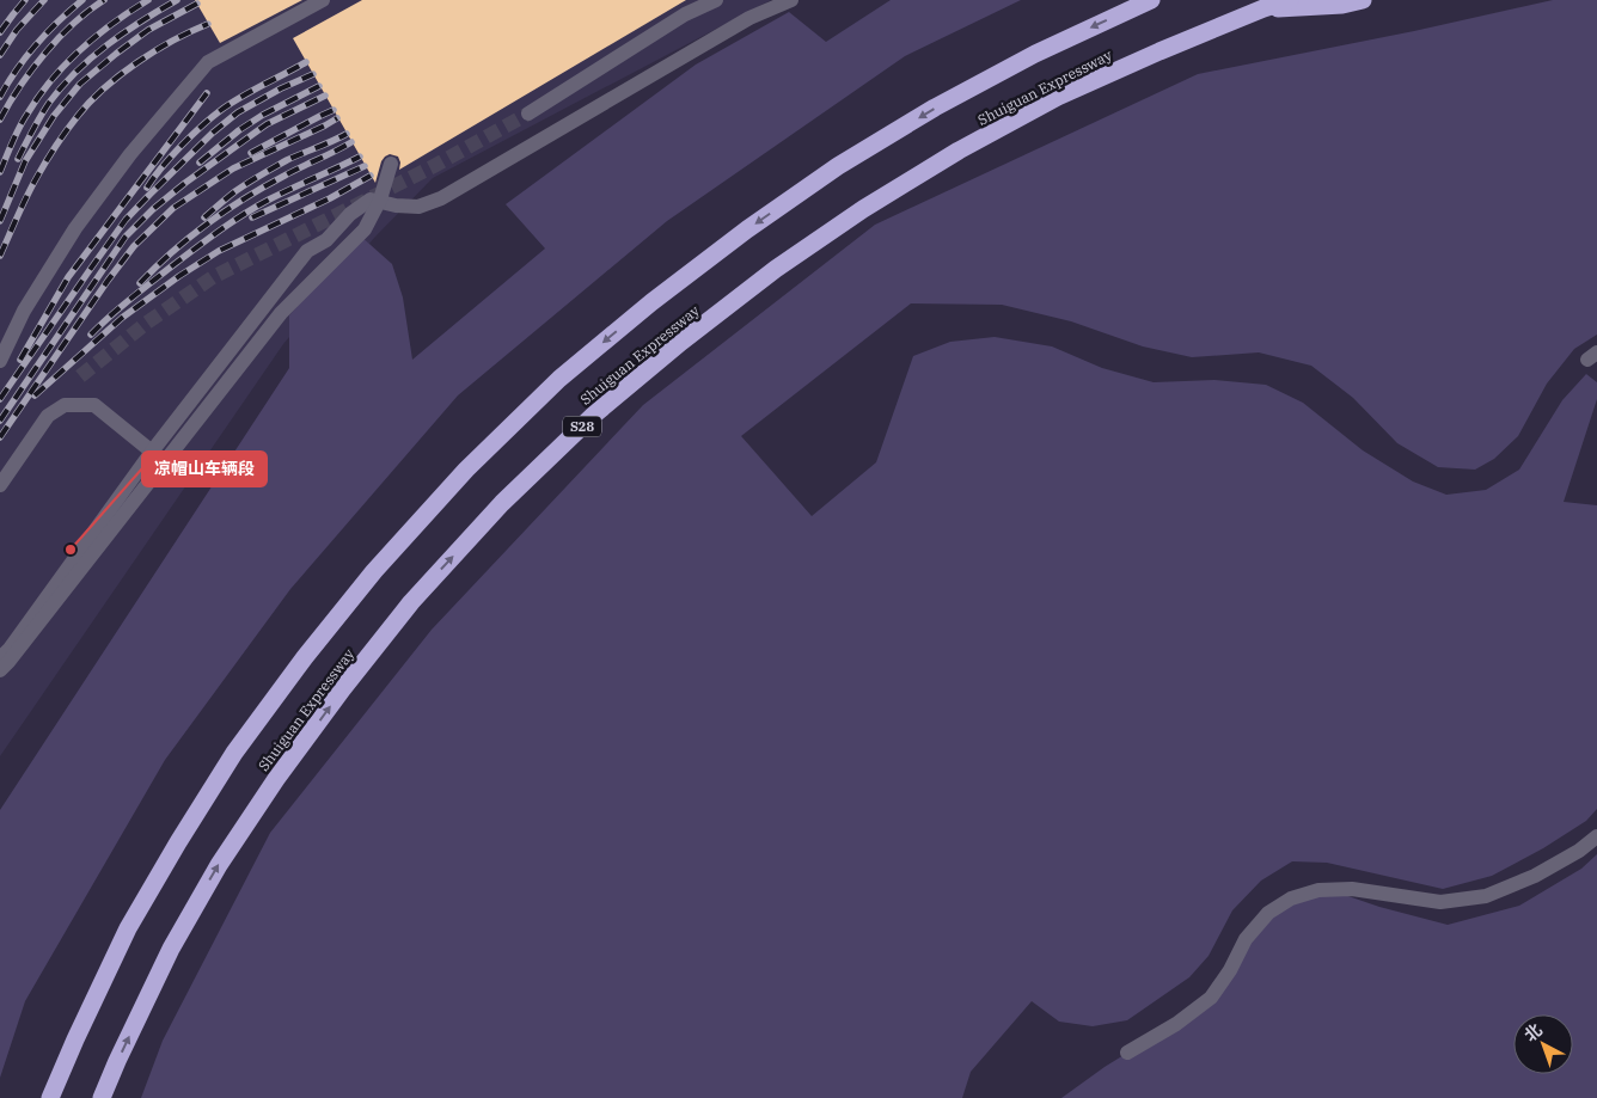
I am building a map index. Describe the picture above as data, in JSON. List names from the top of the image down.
{
  "streets": {
    "highway": ["Shuiguan Expressway", "S28"]
  },
  "places": ["凉帽山车辆段"],
  "north": "top left"
}
